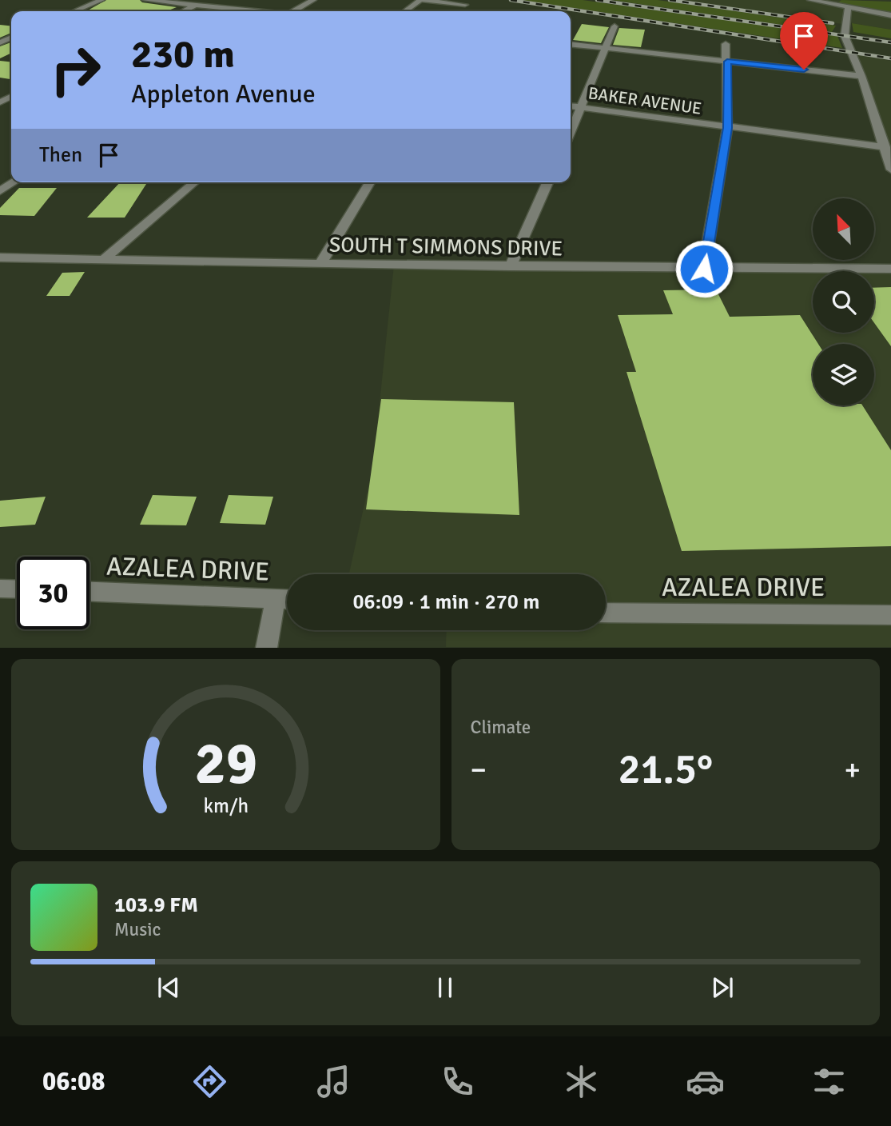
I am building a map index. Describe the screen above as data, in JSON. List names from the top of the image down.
{
  "streets": {
    "street": ["BAKER AVENUE", "SOUTH T SIMMONS DRIVE", "AZALEA DRIVE"]
  },
  "north": "top left",
  "page": {
    "turn": ["230 m", "Appleton Avenue"],
    "then": "Then",
    "limit": "30",
    "trip": "06:09 · 1 min · 270 m",
    "tile": "Climate",
    "heat": ["−", "21.5°", "+"],
    "song": ["103.9 FM", "Music"],
    "tabs": "06:08",
    "gauge": ["29", "km/h"]
  }
}
